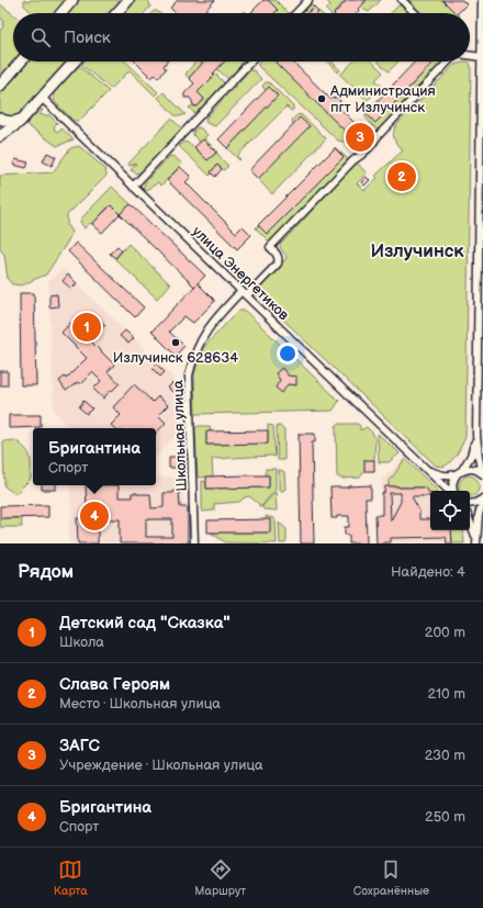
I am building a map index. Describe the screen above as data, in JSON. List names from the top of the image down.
{
  "streets": {
    "street": ["улица Энергетиков", "Школьная улица"]
  },
  "crossings": [
    ["улица Энергетиков", "Школьная улица"]
  ],
  "districts": ["Излучинск"],
  "places": ["Администрация пгт Излучинск", "Излучинск 628634"],
  "page": {
    "search": "Поиск",
    "pins": [
      "3",
      "2",
      "1",
      "4"
    ],
    "popup": ["Бригантина", "Спорт"],
    "heading": ["Рядом", "Найдено: 4"],
    "list": [
      {
        "mark": "1",
        "name": "Детский сад \"Сказка\"",
        "note": "Школа",
        "value": "200 m"
      },
      {
        "mark": "2",
        "name": "Слава Героям",
        "note": "Место · Школьная улица",
        "value": "210 m"
      },
      {
        "mark": "3",
        "name": "ЗАГС",
        "note": "Учреждение · Школьная улица",
        "value": "230 m"
      },
      {
        "mark": "4",
        "name": "Бригантина",
        "note": "Спорт",
        "value": "250 m"
      }
    ],
    "nav": ["Карта", "Маршрут", "Сохранённые"]
  }
}
